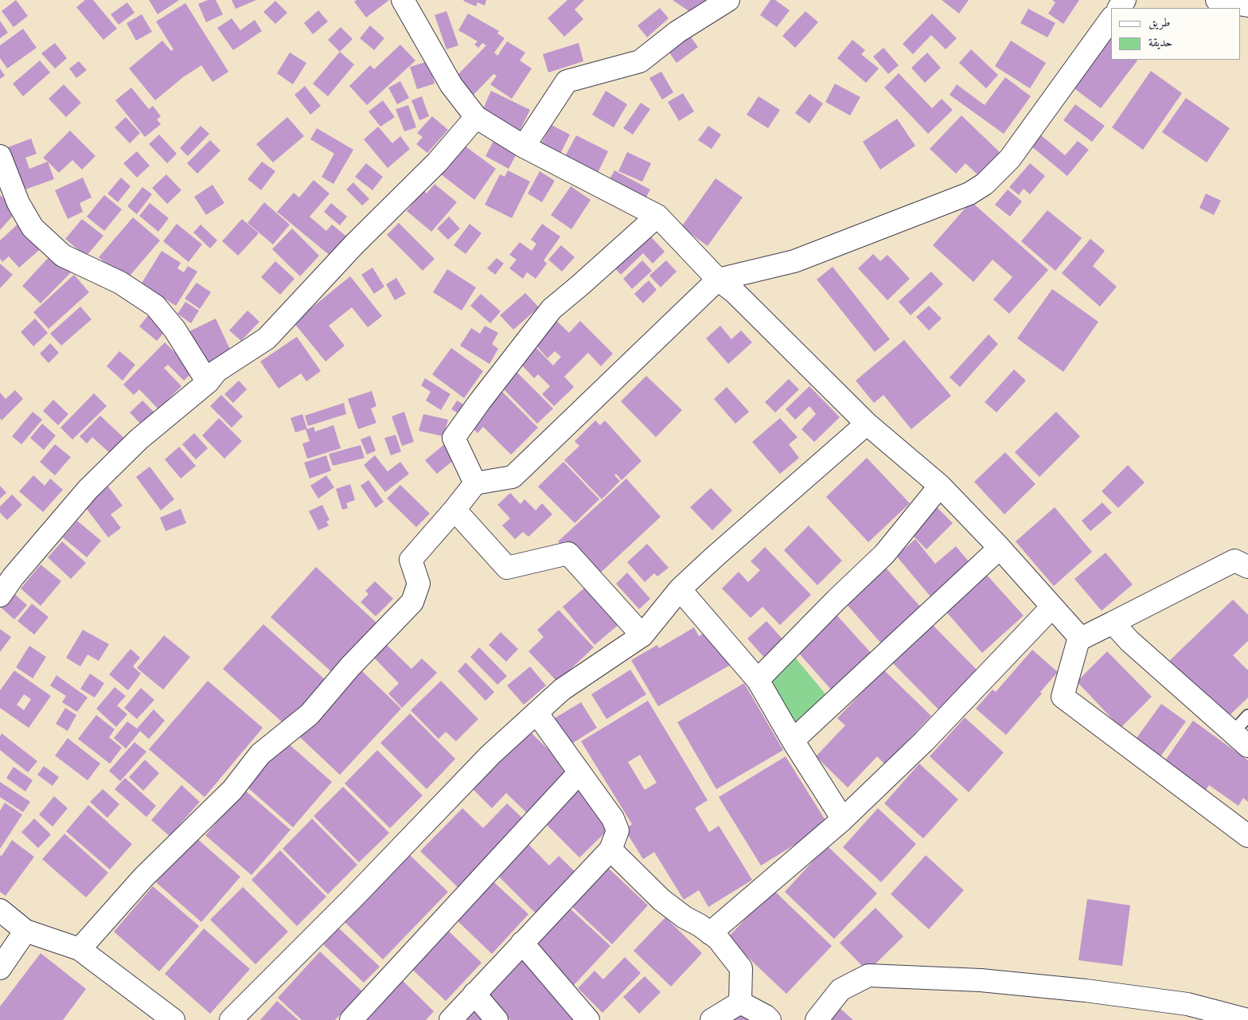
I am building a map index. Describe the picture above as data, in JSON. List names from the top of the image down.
{
  "legend": ["طريق", "حديقة"]
}
